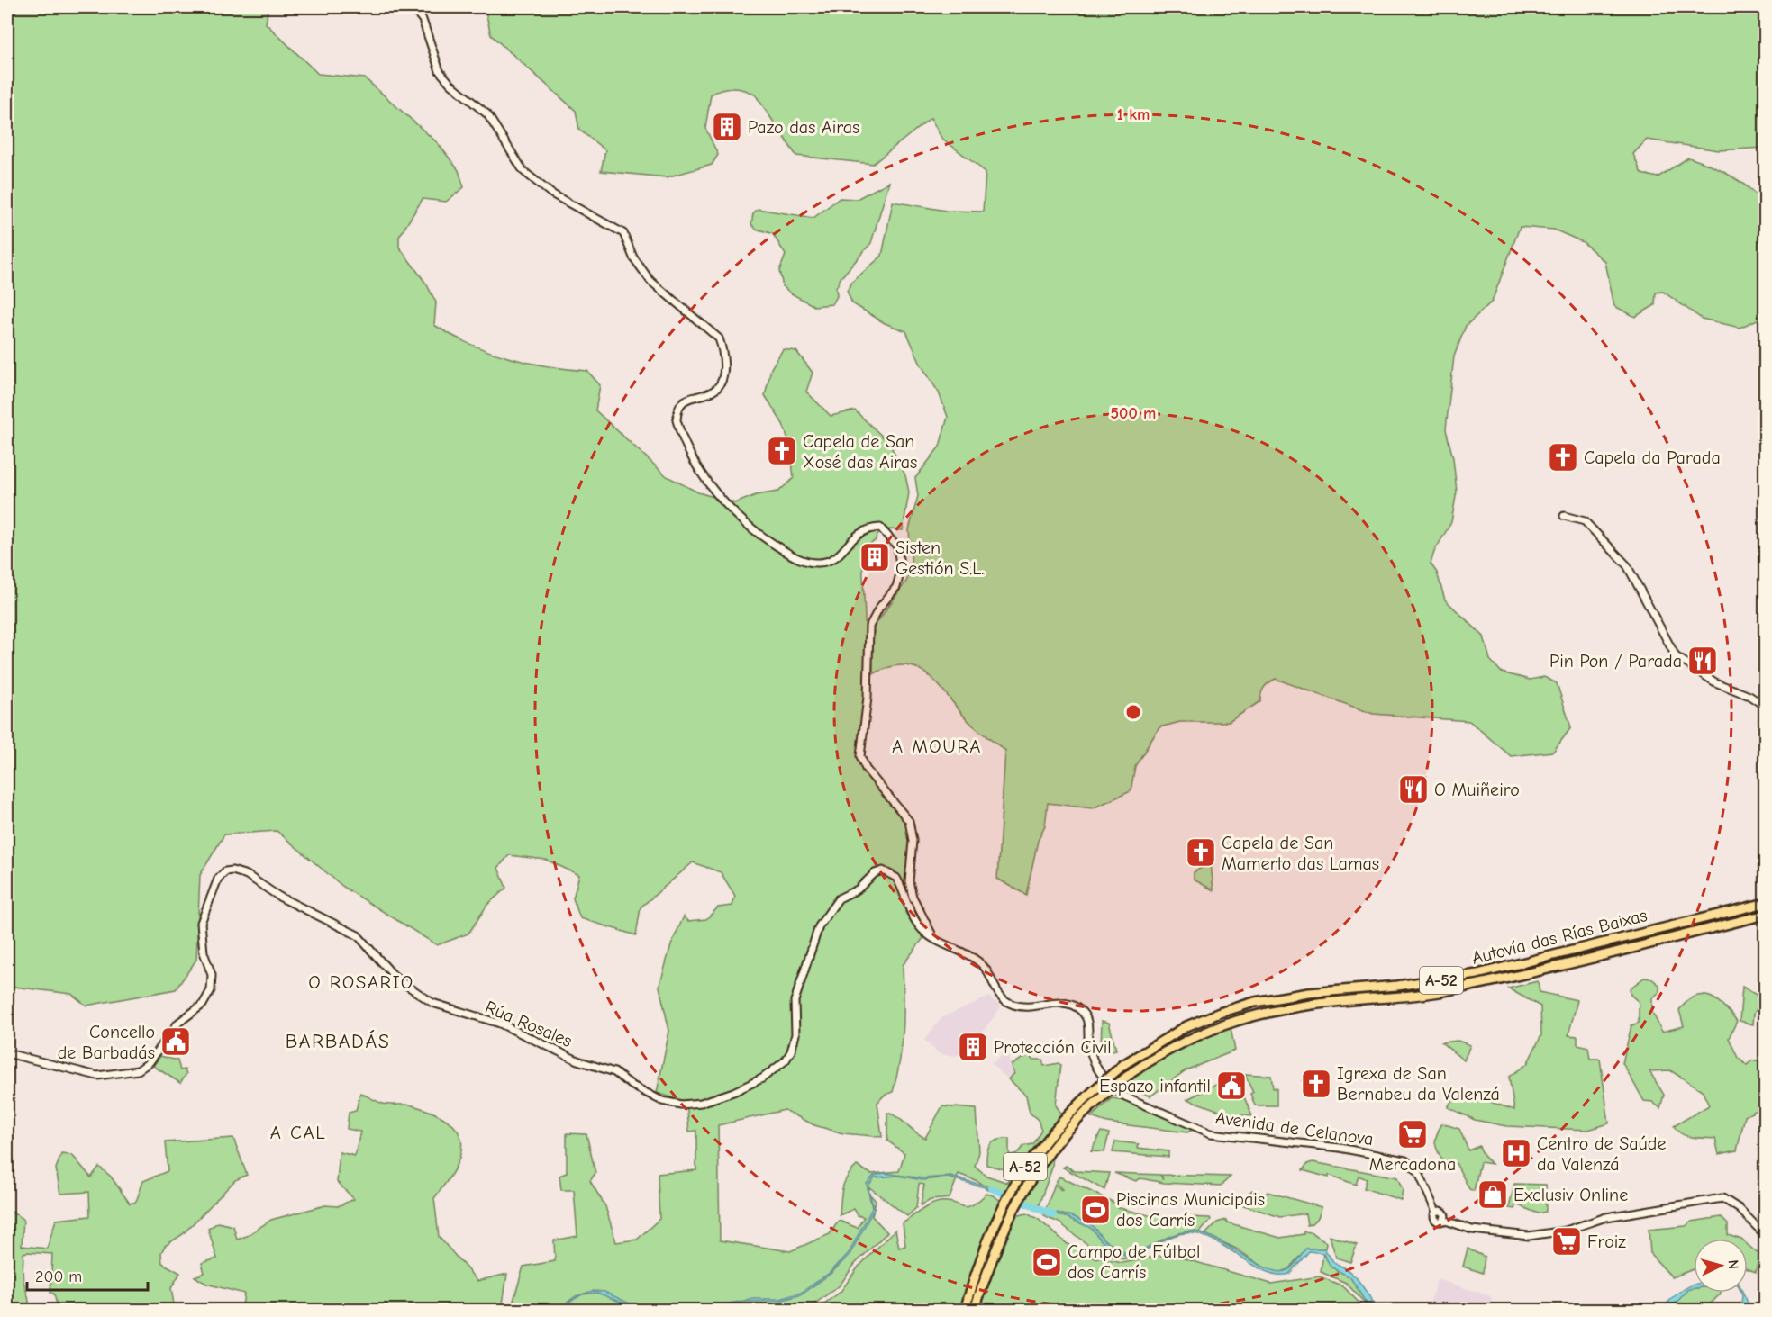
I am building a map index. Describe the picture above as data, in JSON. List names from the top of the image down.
{
  "streets": {
    "highway": ["Autovía das Rías Baixas", "A-52"],
    "street": ["Rúa Rosales", "Avenida de Celanova"]
  },
  "crossings": [
    ["Rúa Rosales", "Avenida de Celanova"]
  ],
  "districts": [
    "A MOURA",
    "O ROSARIO",
    "BARBADÁS",
    "A CAL"
  ],
  "places": {
    "building": ["Pazo das Airas", "Sisten Gestión S.L.", "Protección Civil"],
    "church": [
      "Capela de San Xosé das Airas",
      "Capela da Parada",
      "Capela de San Mamerto das Lamas",
      "Igrexa de San Bernabeu da Valenzá"
    ],
    "restaurant": ["Pin Pon / Parada", "O Muiñeiro"],
    "public building": ["Concello de Barbadás", "Espazo infantil"],
    "supermarket": ["Mercadona", "Froiz"],
    "hospital": ["Centro de Saúde da Valenzá"],
    "shop": ["Exclusiv Online"],
    "sports": ["Piscinas Municipais dos Carrís", "Campo de Fútbol dos Carrís"]
  },
  "scale_bar": "200 m",
  "north": "right",
  "rings": ["1 km", "500 m"]
}
